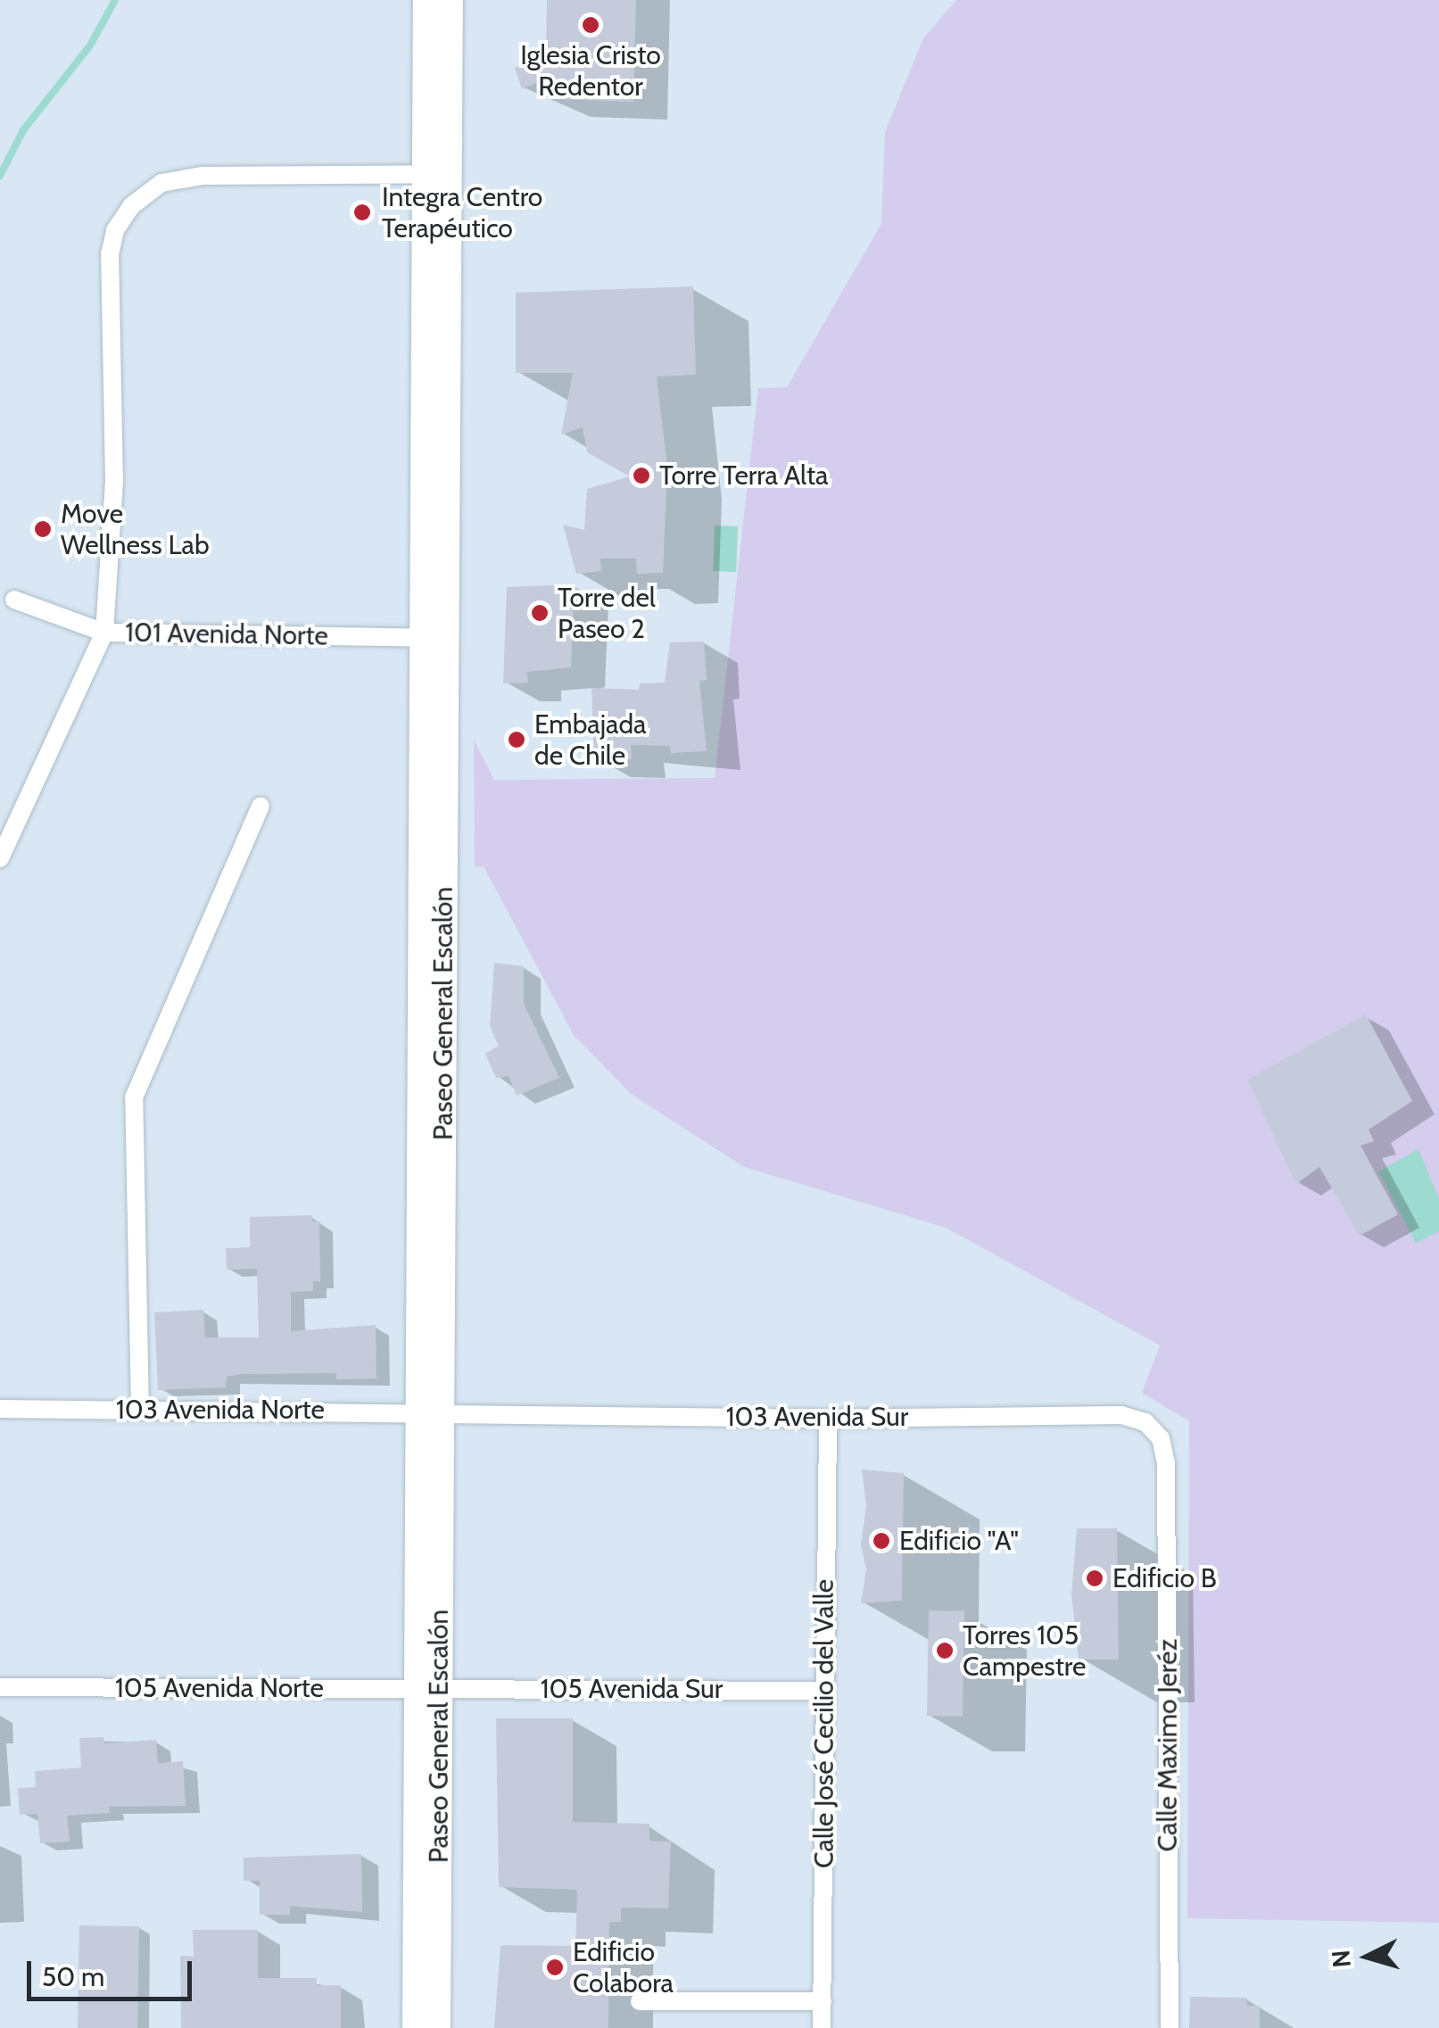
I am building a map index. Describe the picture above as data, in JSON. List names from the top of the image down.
{
  "streets": {
    "street": [
      "101 Avenida Norte",
      "Paseo General Escalón",
      "103 Avenida Norte",
      "103 Avenida Sur",
      "105 Avenida Norte",
      "105 Avenida Sur",
      "Calle José Cecilio del Valle",
      "Calle Maximo Jeréz"
    ]
  },
  "crossings": [
    ["101 Avenida Norte", "Paseo General Escalón"],
    ["Paseo General Escalón", "103 Avenida Norte"],
    ["Paseo General Escalón", "103 Avenida Sur"],
    ["Paseo General Escalón", "105 Avenida Norte"],
    ["Paseo General Escalón", "105 Avenida Sur"],
    ["103 Avenida Norte", "103 Avenida Sur"],
    ["103 Avenida Sur", "Calle José Cecilio del Valle"],
    ["103 Avenida Sur", "Calle Maximo Jeréz"],
    ["105 Avenida Norte", "105 Avenida Sur"],
    ["105 Avenida Sur", "Calle José Cecilio del Valle"]
  ],
  "places": [
    "Iglesia Cristo Redentor",
    "Integra Centro Terapéutico",
    "Torre Terra Alta",
    "Move Wellness Lab",
    "Torre del Paseo 2",
    "Embajada de Chile",
    "Edificio \"A\"",
    "Edificio B",
    "Torres 105 Campestre",
    "Edificio Colabora"
  ],
  "scale_bar": "50 m",
  "north": "left"
}
